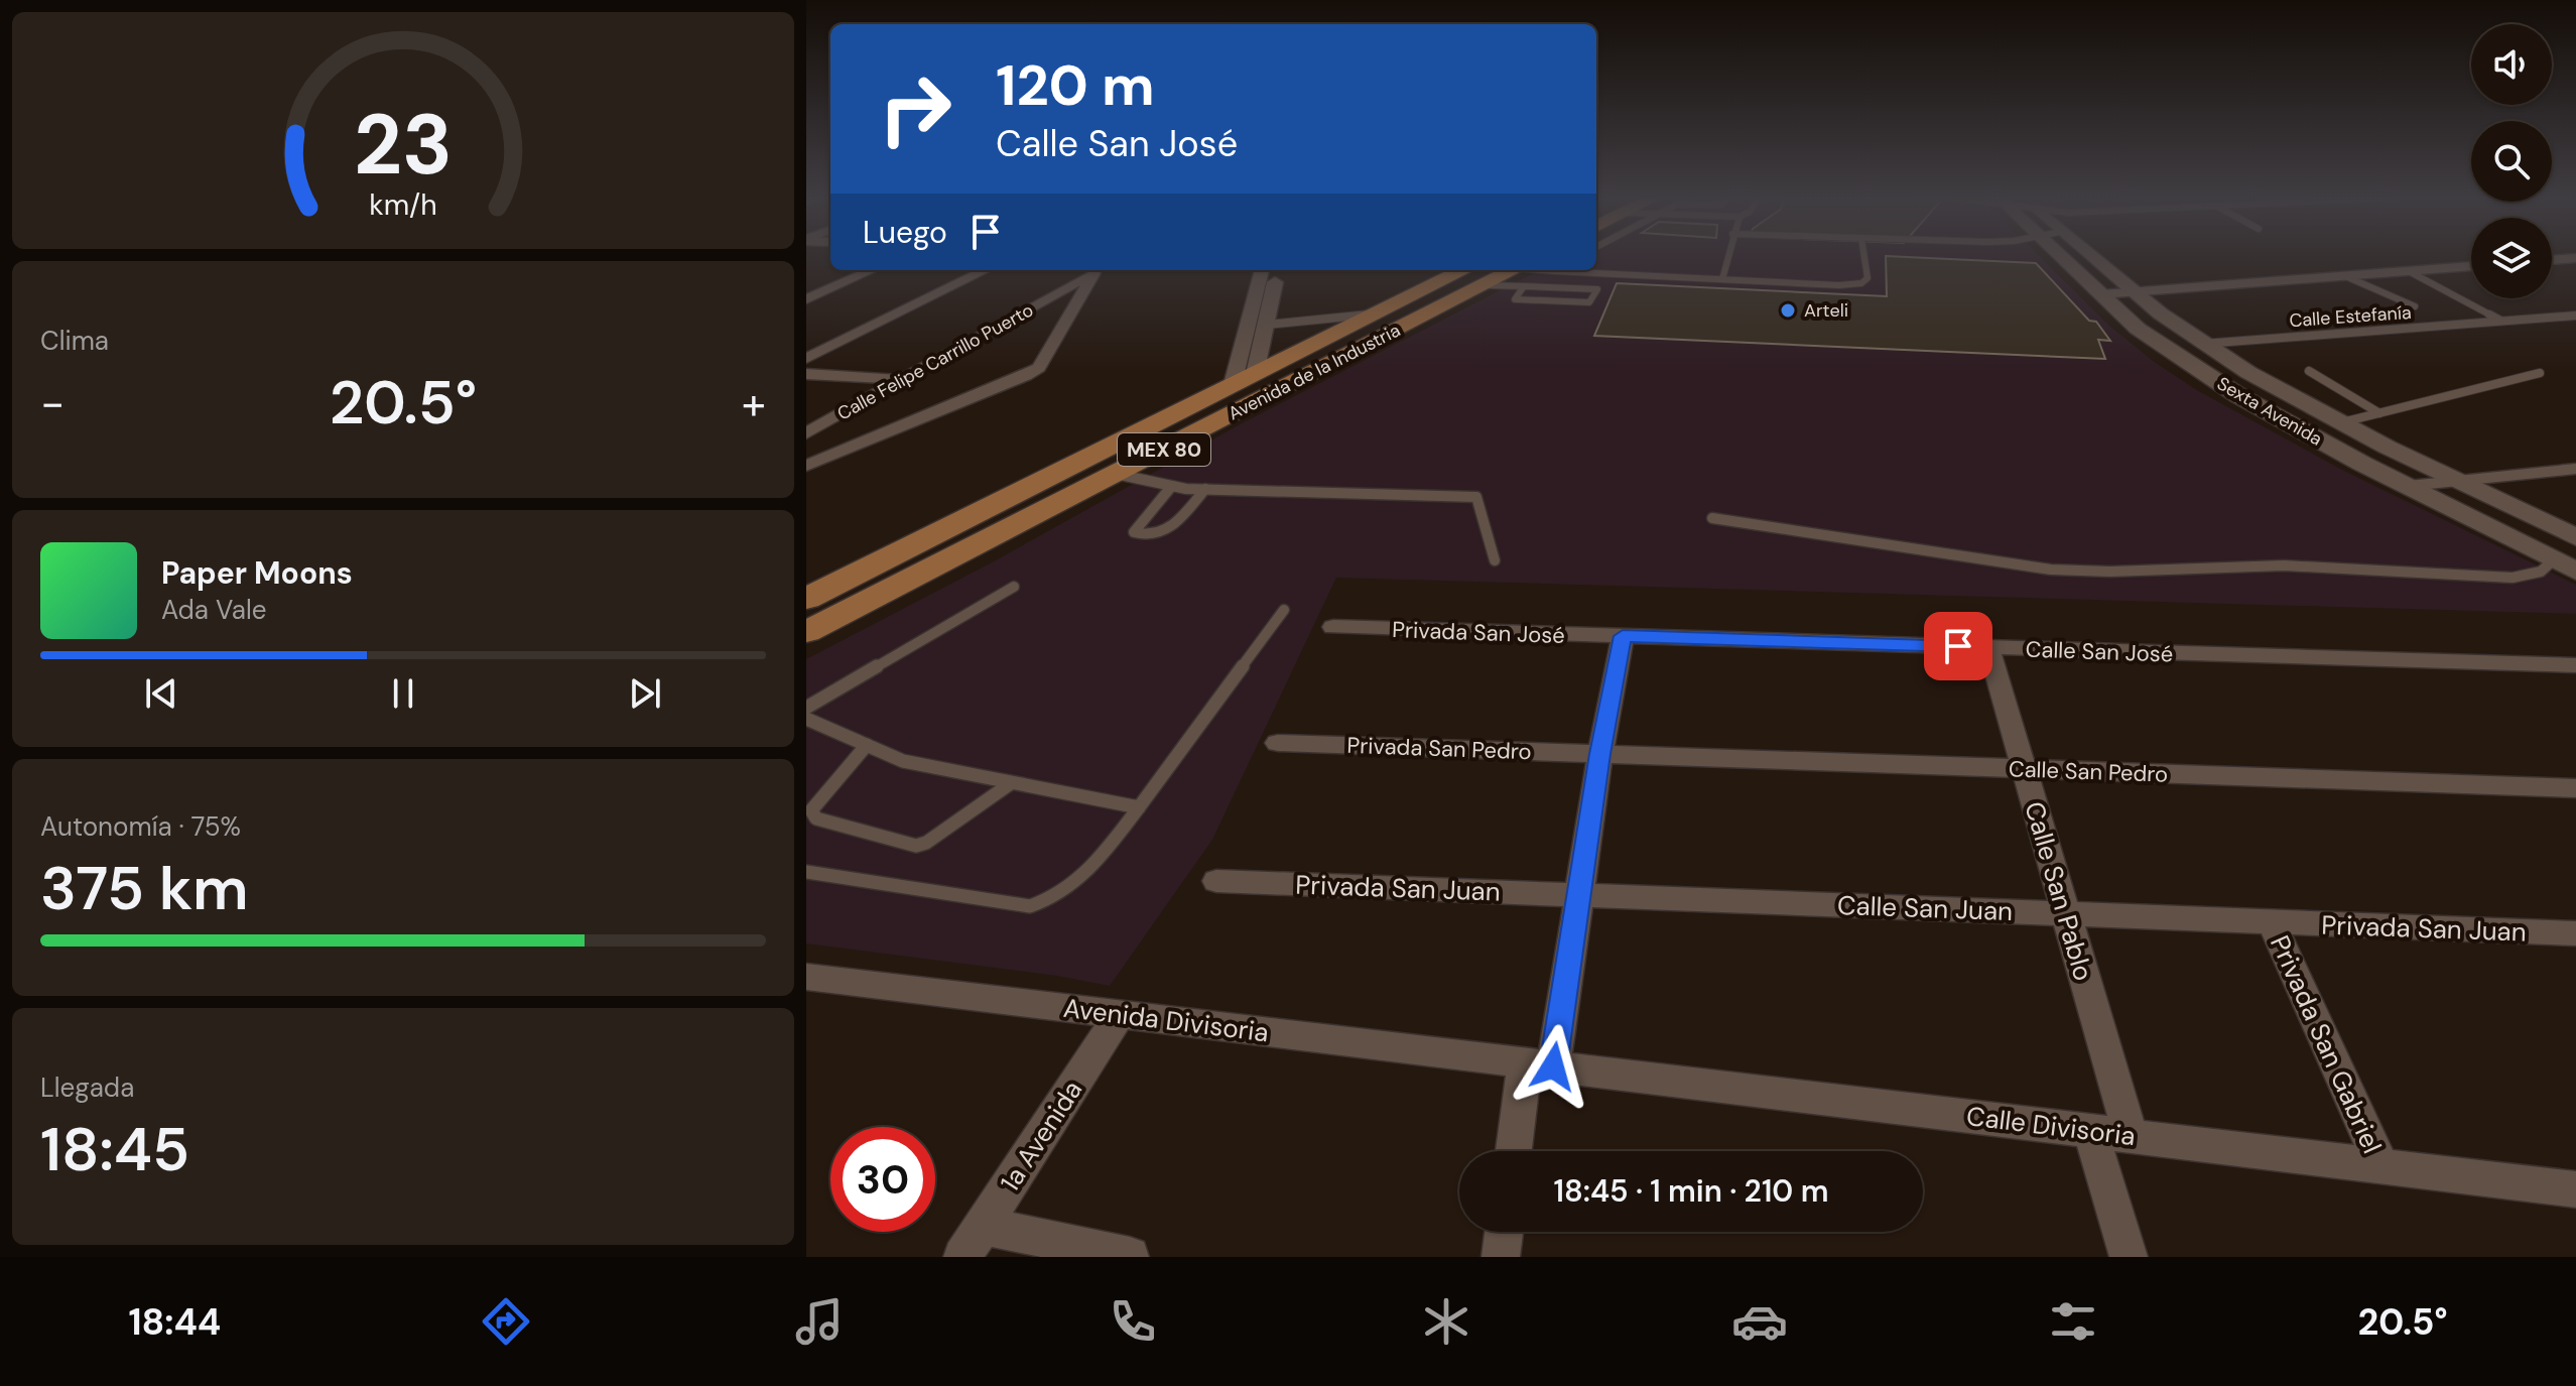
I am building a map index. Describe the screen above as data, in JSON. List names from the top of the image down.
{
  "streets": {
    "main road": ["Avenida de la Industria", "Sexta Avenida", "MEX 80"],
    "street": [
      "Calle Felipe Carrillo Puerto",
      "Privada San José",
      "Calle San José",
      "Privada San Pedro",
      "Calle San Pedro",
      "Privada San Juan",
      "Calle San Pablo",
      "Calle San Juan",
      "Avenida Divisoria",
      "Privada San Gabriel",
      "Calle Divisoria",
      "1a Avenida"
    ],
    "lane": ["Calle Estefanía"]
  },
  "crossings": [
    ["Calle Estefanía", "Sexta Avenida"],
    ["Privada San José", "Calle San José"],
    ["Calle San José", "Calle San Pablo"],
    ["Privada San Pedro", "Calle San Pedro"],
    ["Calle San Pedro", "Calle San Pablo"],
    ["Privada San Juan", "Calle San Juan"],
    ["Privada San Juan", "Privada San Gabriel"],
    ["Calle San Pablo", "Calle San Juan"],
    ["Calle San Pablo", "Calle Divisoria"],
    ["Calle San Juan", "Privada San Gabriel"],
    ["Avenida Divisoria", "Calle Divisoria"],
    ["Avenida Divisoria", "1a Avenida"],
    ["Privada San Gabriel", "Calle Divisoria"]
  ],
  "places": ["Arteli"],
  "page": {
    "turn": ["120 m", "Calle San José"],
    "then": "Luego",
    "tile": [
      "Clima",
      ["Autonomía · 75%", "375 km"],
      ["Llegada", "18:45"]
    ],
    "heat": ["−", "20.5°", "+"],
    "song": ["Paper Moons", "Ada Vale"],
    "limit": "30",
    "trip": "18:45 · 1 min · 210 m",
    "tabs": ["18:44", "20.5°"],
    "gauge": ["23", "km/h"]
  }
}
